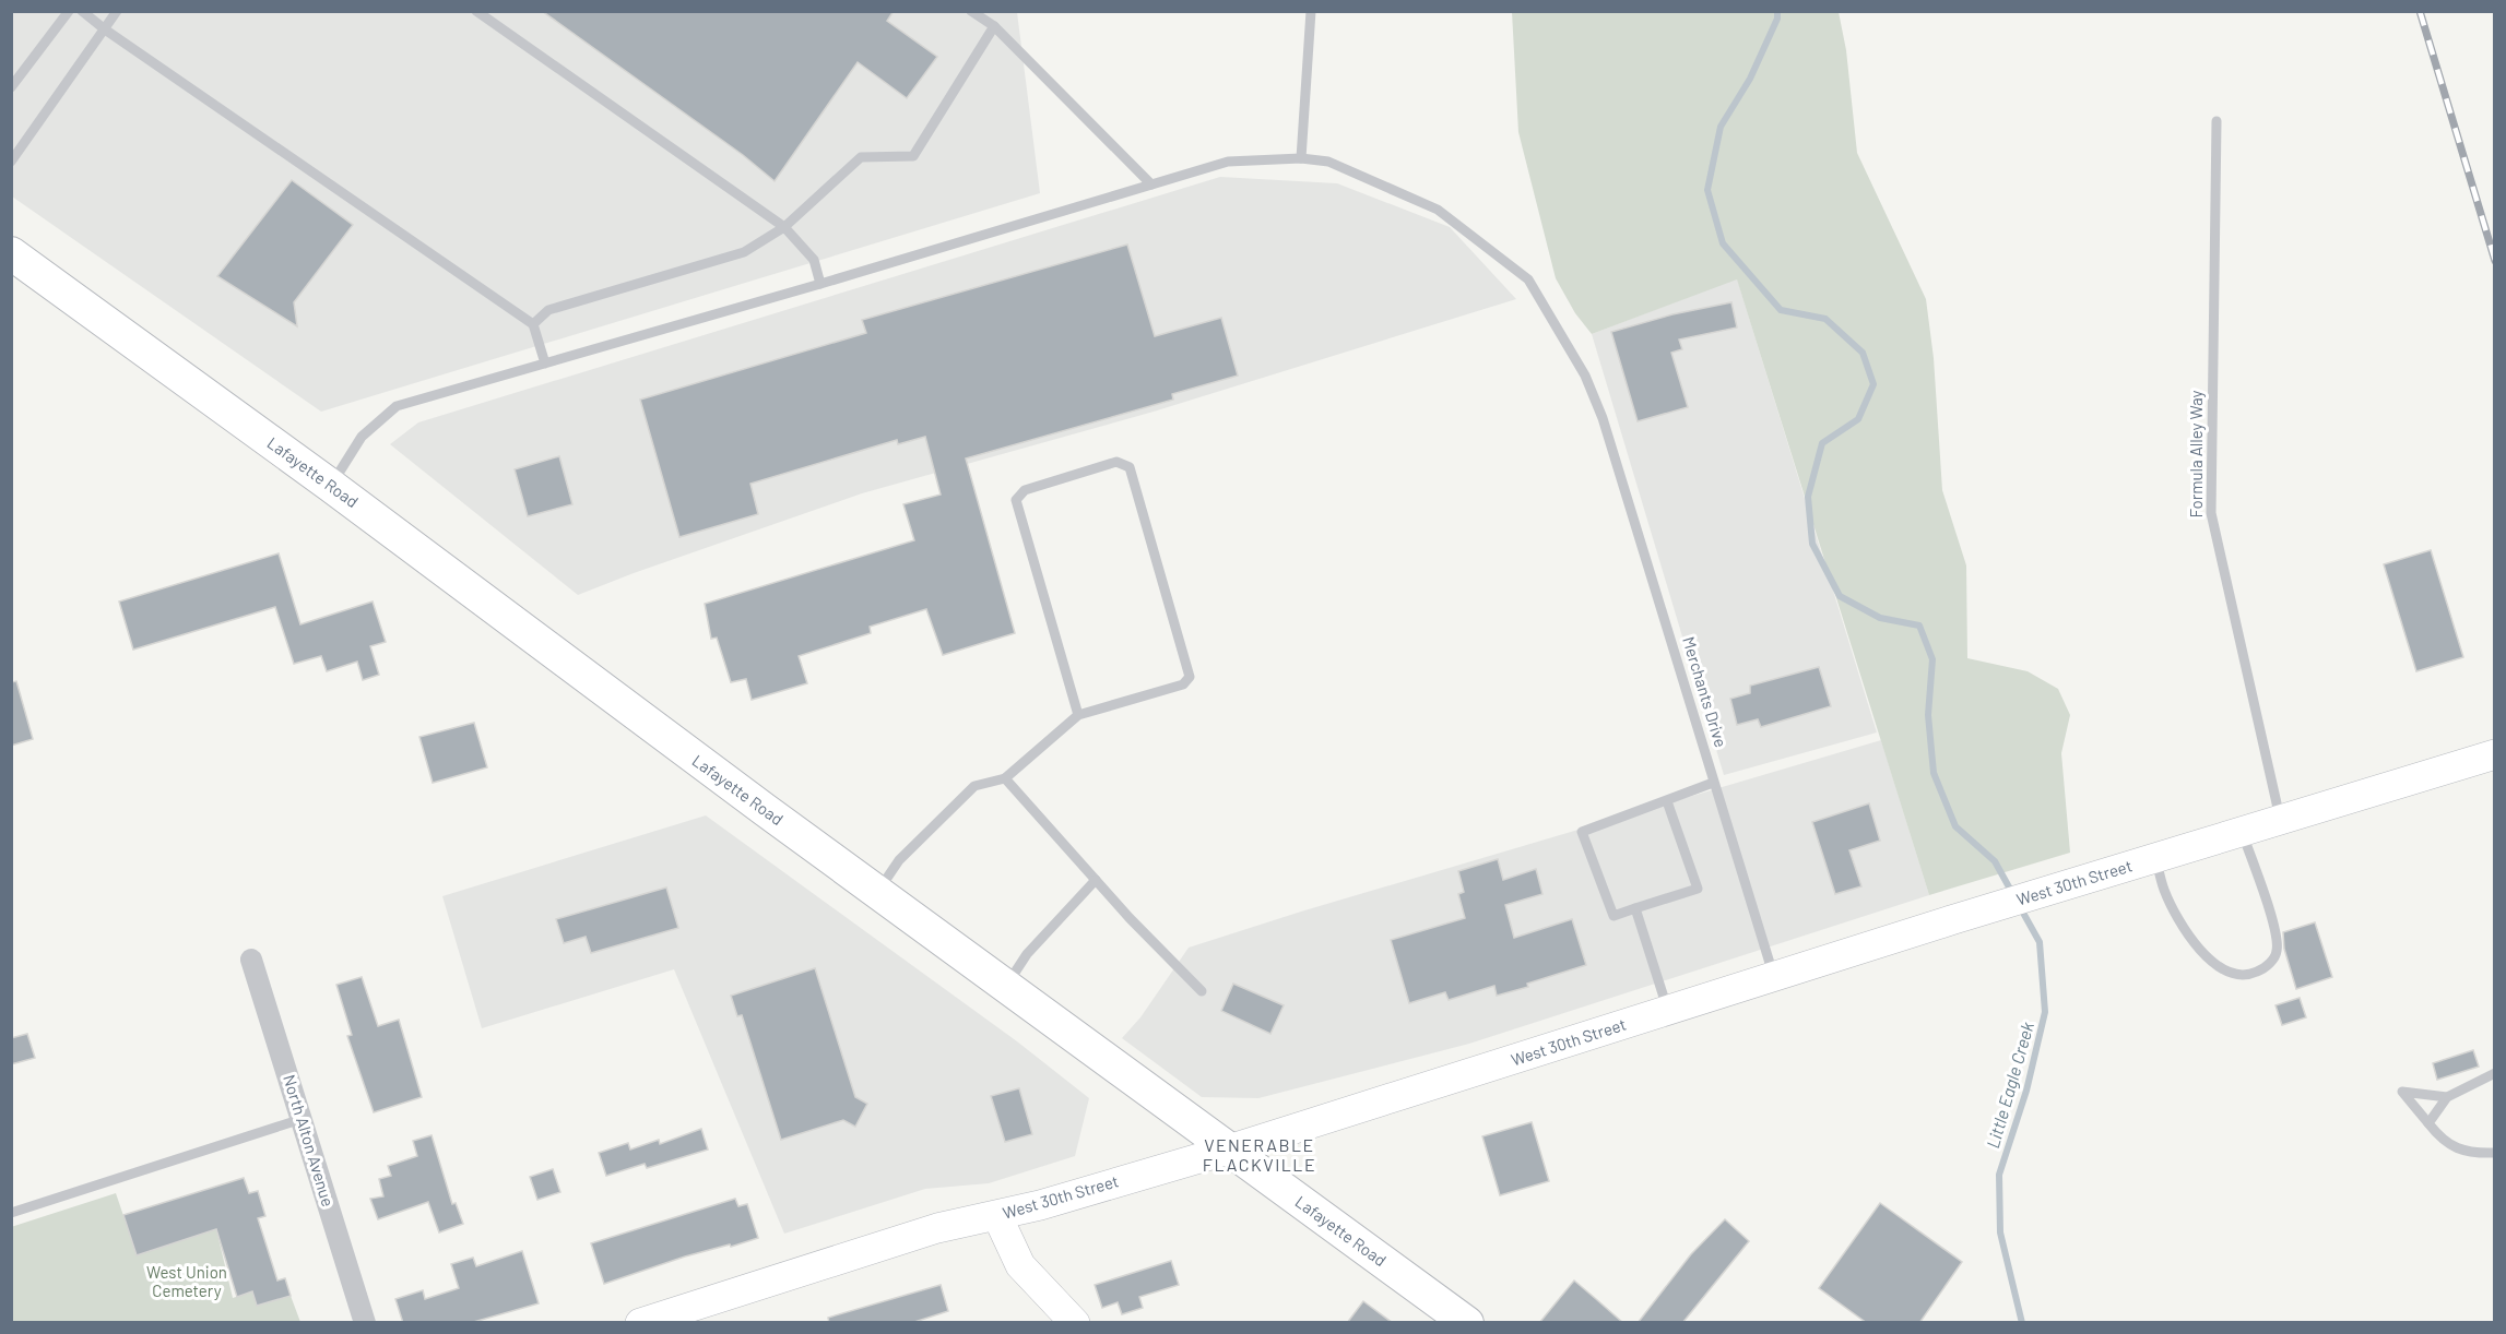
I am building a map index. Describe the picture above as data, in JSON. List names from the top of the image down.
{
  "streets": {
    "main road": ["Lafayette Road", "West 30th Street"],
    "street": ["North Alton Avenue"],
    "lane": ["Formula Alley Way", "Merchants Drive"]
  },
  "crossings": [
    ["Formula Alley Way", "West 30th Street"],
    ["Lafayette Road", "Merchants Drive"],
    ["Lafayette Road", "West 30th Street"],
    ["Merchants Drive", "West 30th Street"]
  ],
  "districts": ["VENERABLE FLACKVILLE"],
  "water": ["Little Eagle Creek"],
  "parks": ["West Union Cemetery"]
}
